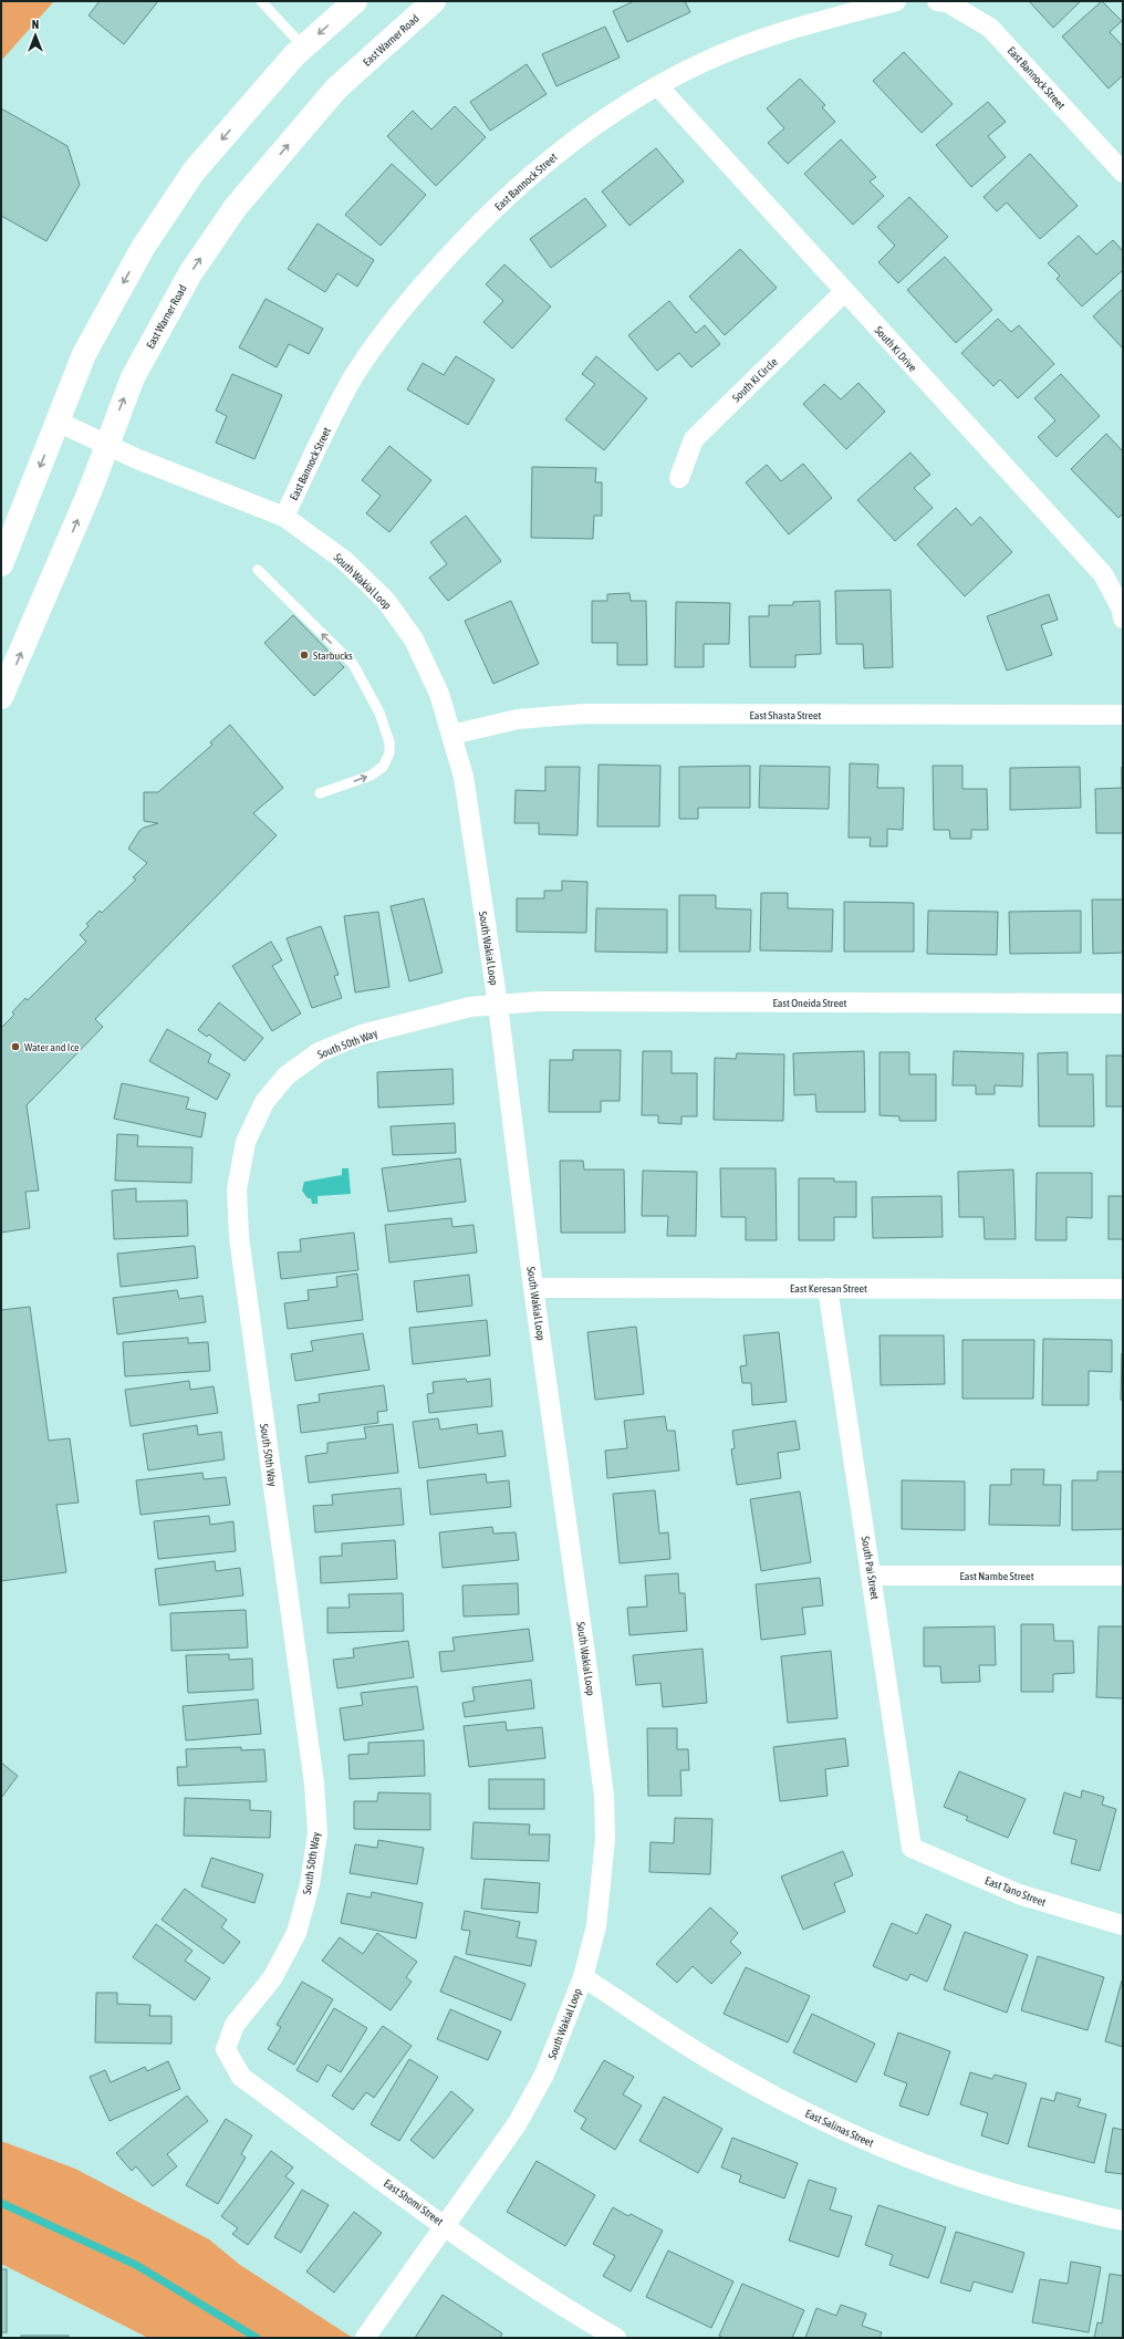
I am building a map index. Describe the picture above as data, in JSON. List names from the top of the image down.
{
  "streets": {
    "main road": ["East Warner Road"],
    "street": [
      "East Bannock Street",
      "South Ki Drive",
      "South Ki Circle",
      "South Wakial Loop",
      "East Shasta Street",
      "East Oneida Street",
      "South 50th Way",
      "East Keresan Street",
      "South Pai Street",
      "East Nambe Street",
      "East Tano Street",
      "East Salinas Street",
      "East Shomi Street"
    ]
  },
  "crossings": [
    ["East Warner Road", "South Wakial Loop"],
    ["East Bannock Street", "South Ki Drive"],
    ["East Bannock Street", "South Wakial Loop"],
    ["South Ki Drive", "South Ki Circle"],
    ["South Wakial Loop", "East Shasta Street"],
    ["South Wakial Loop", "East Oneida Street"],
    ["South Wakial Loop", "South 50th Way"],
    ["South Wakial Loop", "East Keresan Street"],
    ["South Wakial Loop", "East Salinas Street"],
    ["South Wakial Loop", "East Shomi Street"],
    ["East Oneida Street", "South 50th Way"],
    ["South 50th Way", "East Shomi Street"],
    ["East Keresan Street", "South Pai Street"],
    ["South Pai Street", "East Nambe Street"],
    ["South Pai Street", "East Tano Street"]
  ],
  "places": ["Starbucks", "Water and Ice"],
  "north": "top"
}
